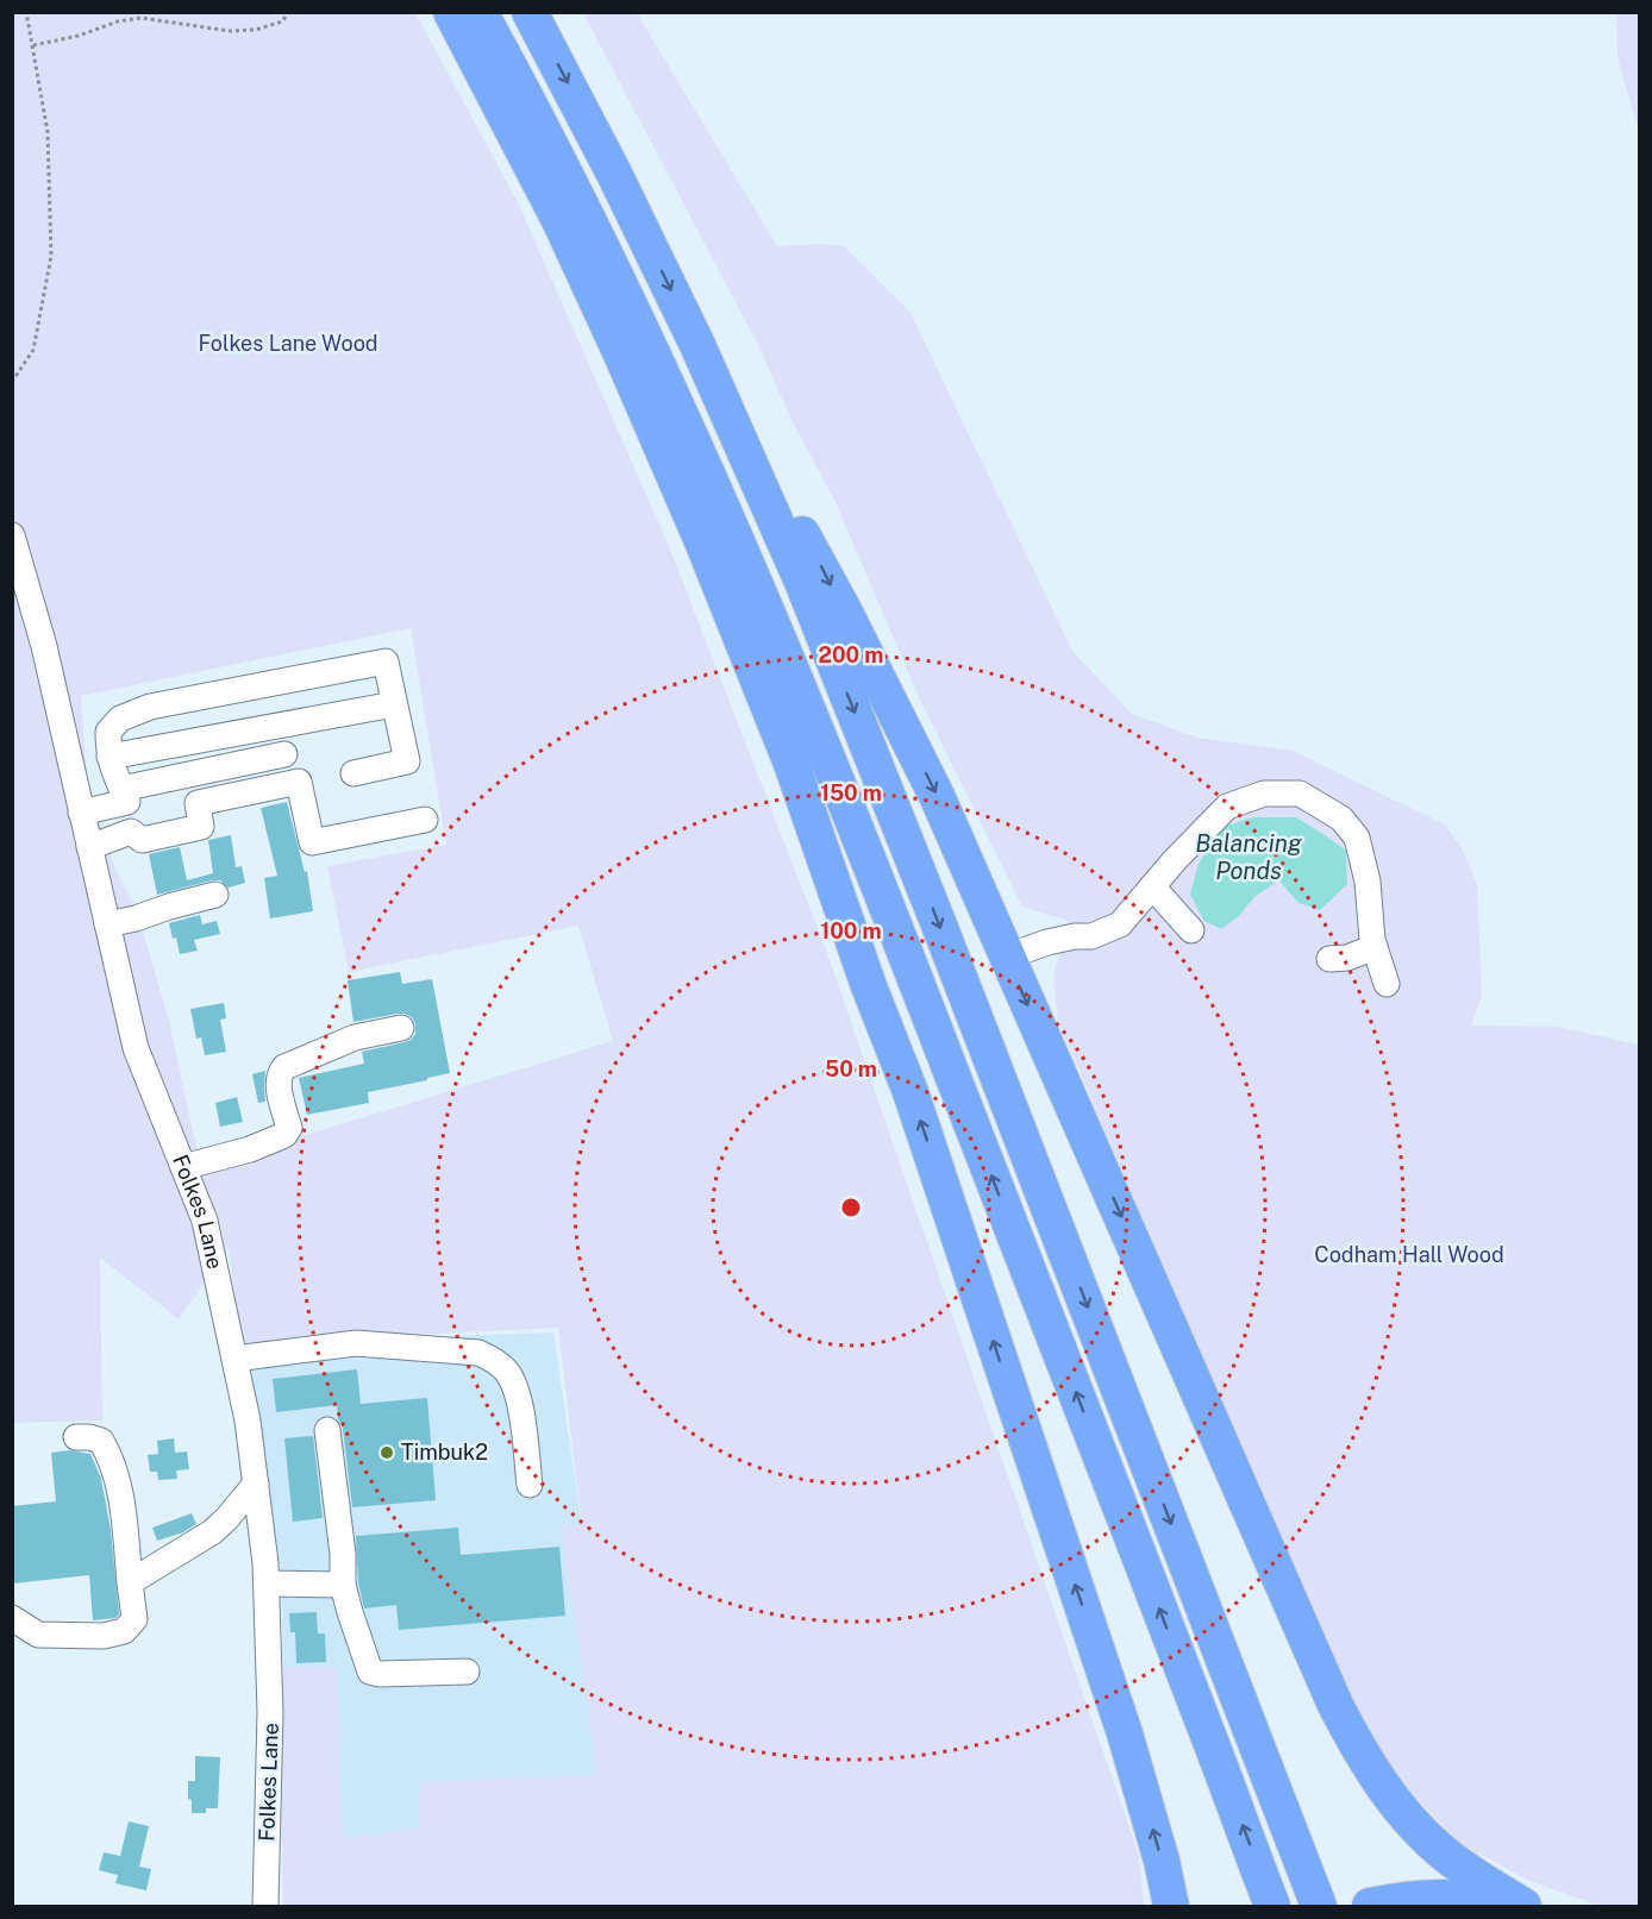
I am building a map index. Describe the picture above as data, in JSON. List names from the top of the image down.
{
  "streets": {
    "street": ["Folkes Lane"]
  },
  "water": ["Balancing Ponds"],
  "parks": ["Folkes Lane Wood", "Codham Hall Wood"],
  "places": ["Timbuk2"],
  "rings": [
    "200 m",
    "150 m",
    "100 m",
    "50 m"
  ]
}
